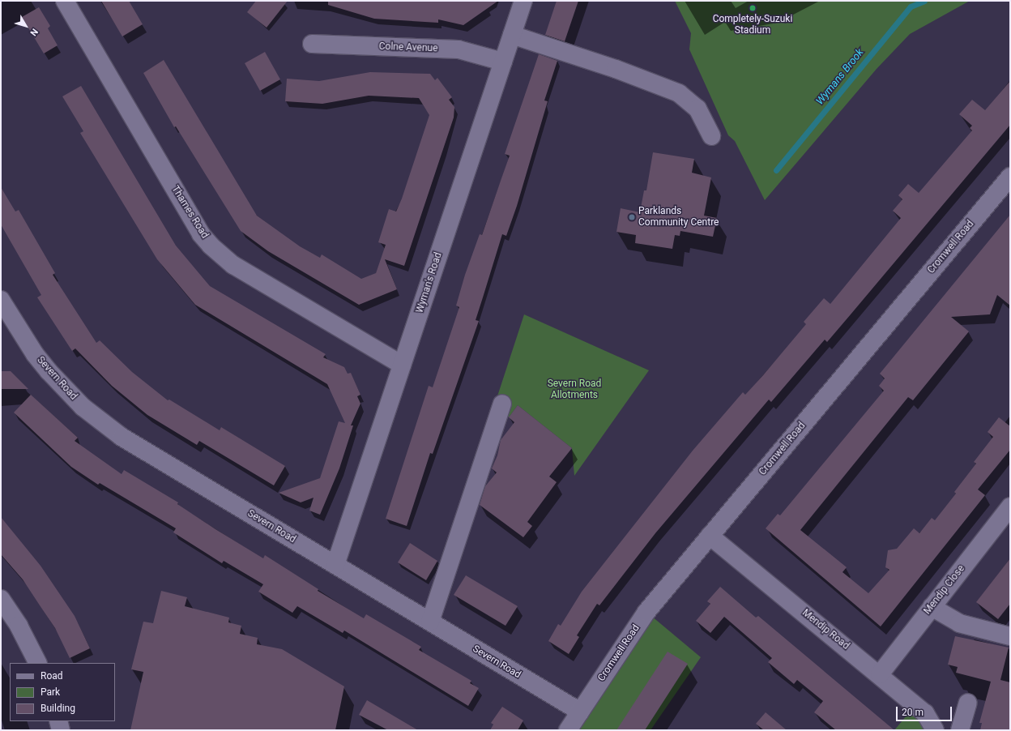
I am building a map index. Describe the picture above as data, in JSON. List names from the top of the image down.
{
  "streets": {
    "street": [
      "Colne Avenue",
      "Thames Road",
      "Cromwell Road",
      "Wyman's Road",
      "Severn Road",
      "Mendip Close",
      "Mendip Road"
    ]
  },
  "crossings": [
    ["Colne Avenue", "Wyman's Road"],
    ["Thames Road", "Wyman's Road"],
    ["Cromwell Road", "Severn Road"],
    ["Cromwell Road", "Mendip Road"],
    ["Wyman's Road", "Severn Road"],
    ["Mendip Close", "Mendip Road"]
  ],
  "water": ["Wymans Brook"],
  "parks": ["Severn Road Allotments"],
  "places": ["Completely-Suzuki Stadium", "Parklands Community Centre"],
  "legend": ["Road", "Park", "Building"],
  "scale_bar": "20 m",
  "north": "bottom right"
}
